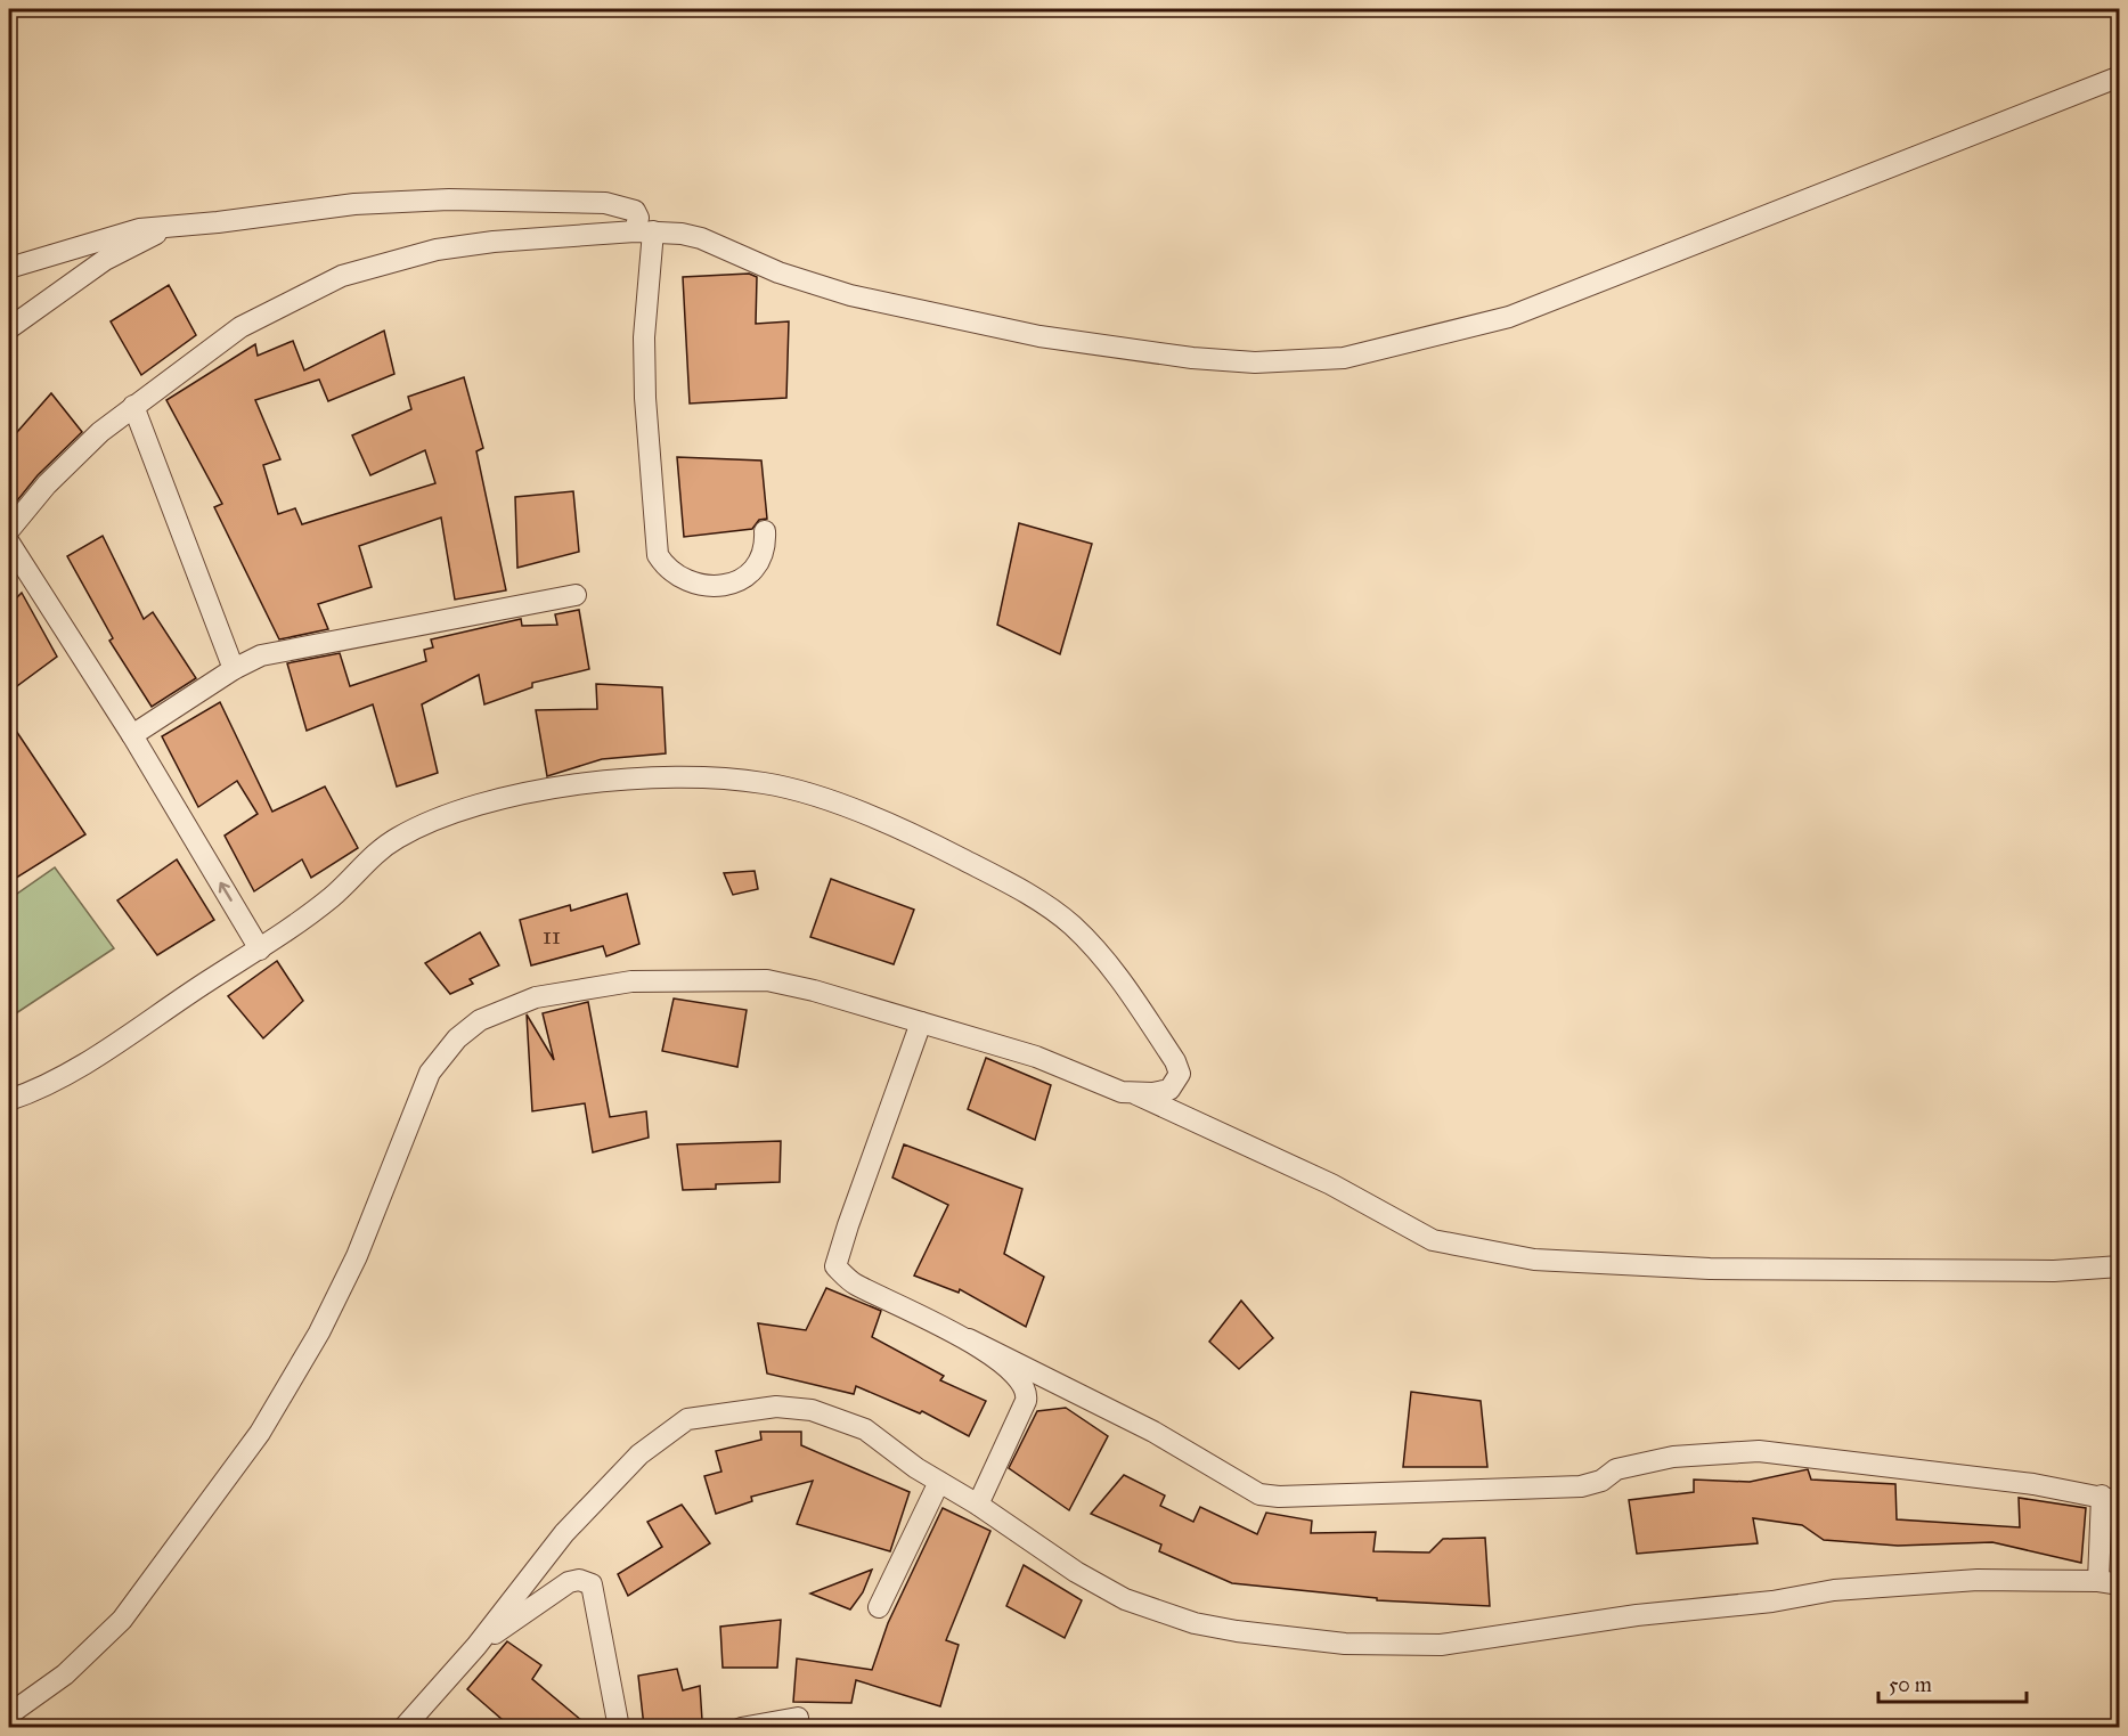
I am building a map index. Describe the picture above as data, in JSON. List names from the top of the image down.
{
  "house_numbers": ["11"],
  "scale_bar": "50 m"
}
